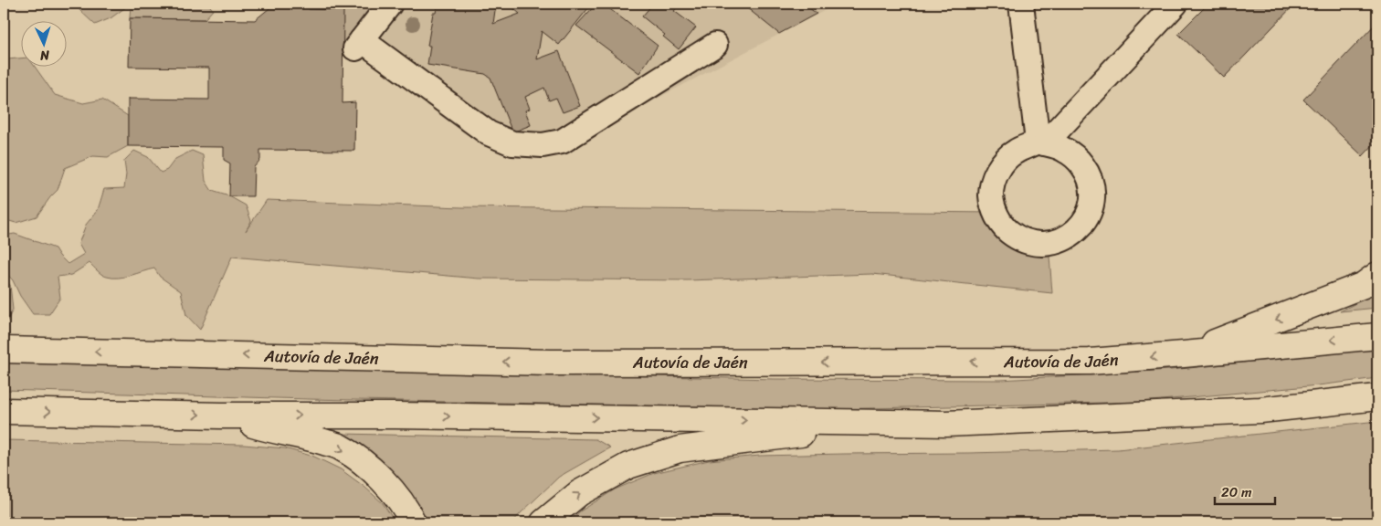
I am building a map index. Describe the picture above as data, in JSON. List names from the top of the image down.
{
  "streets": {
    "highway": ["Autovía de Jaén"]
  },
  "scale_bar": "20 m",
  "north": "bottom"
}
